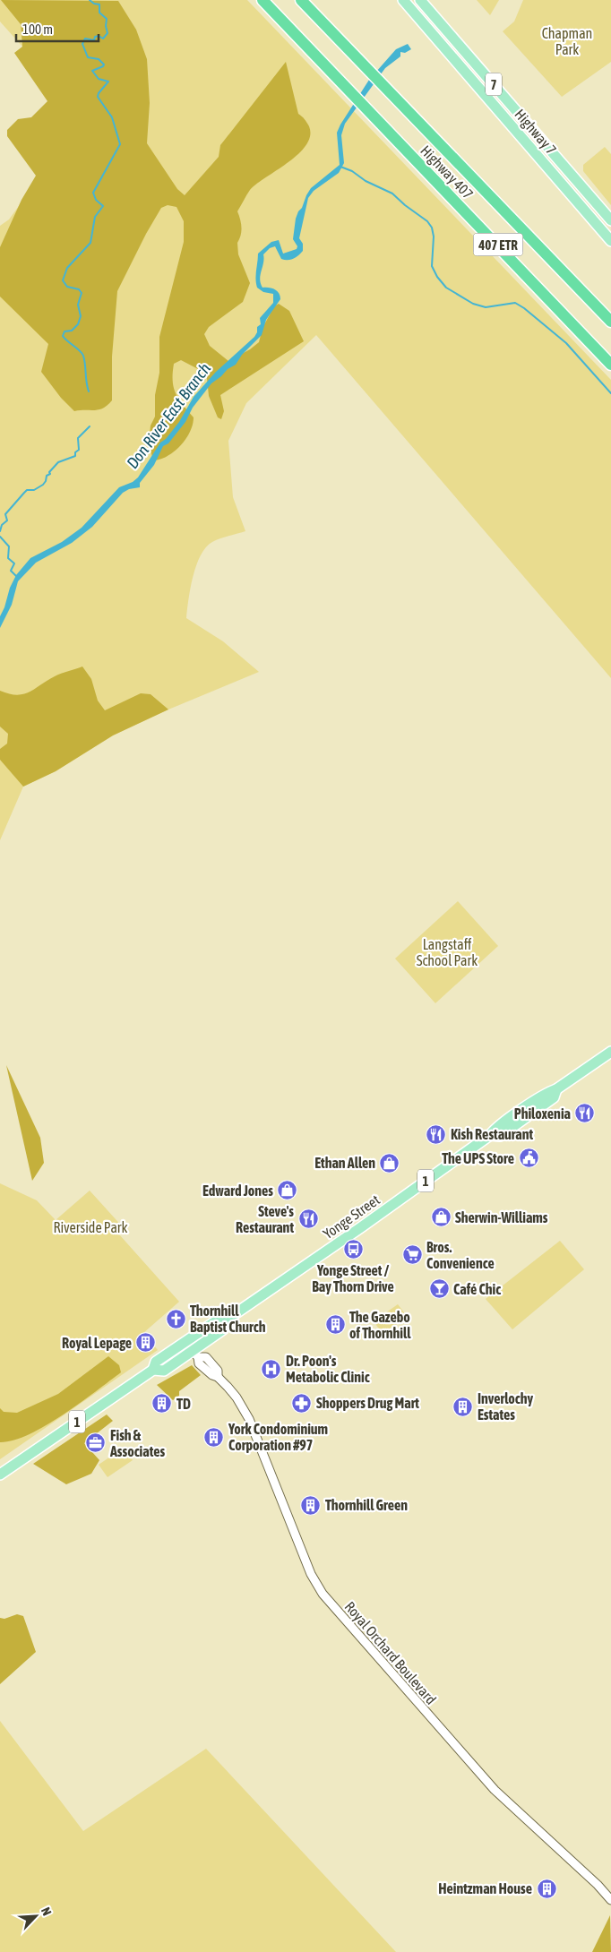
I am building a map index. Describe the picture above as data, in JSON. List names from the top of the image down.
{
  "streets": {
    "highway": ["Highway 407", "407 ETR"],
    "main road": [
      "7",
      "Highway 7",
      "1",
      "Yonge Street"
    ],
    "street": ["Royal Orchard Boulevard"]
  },
  "crossings": [
    ["Yonge Street", "Royal Orchard Boulevard"]
  ],
  "water": ["Don River East Branch"],
  "parks": ["Chapman Park", "Langstaff School Park", "Riverside Park"],
  "places": {
    "restaurant": ["Philoxenia", "Kish Restaurant", "Steve's Restaurant"],
    "public building": ["The UPS Store"],
    "shop": ["Ethan Allen", "Edward Jones", "Sherwin-Williams"],
    "bus stop": ["Yonge Street / Bay Thorn Drive"],
    "supermarket": ["Bros. Convenience"],
    "bar": ["Café Chic"],
    "church": ["Thornhill Baptist Church"],
    "building": [
      "The Gazebo of Thornhill",
      "Royal Lepage",
      "TD",
      "Inverlochy Estates",
      "York Condominium Corporation #97",
      "Thornhill Green",
      "Heintzman House"
    ],
    "hospital": ["Dr. Poon's Metabolic Clinic"],
    "pharmacy": ["Shoppers Drug Mart"],
    "office": ["Fish & Associates"]
  },
  "scale_bar": "100 m",
  "north": "top right"
}
